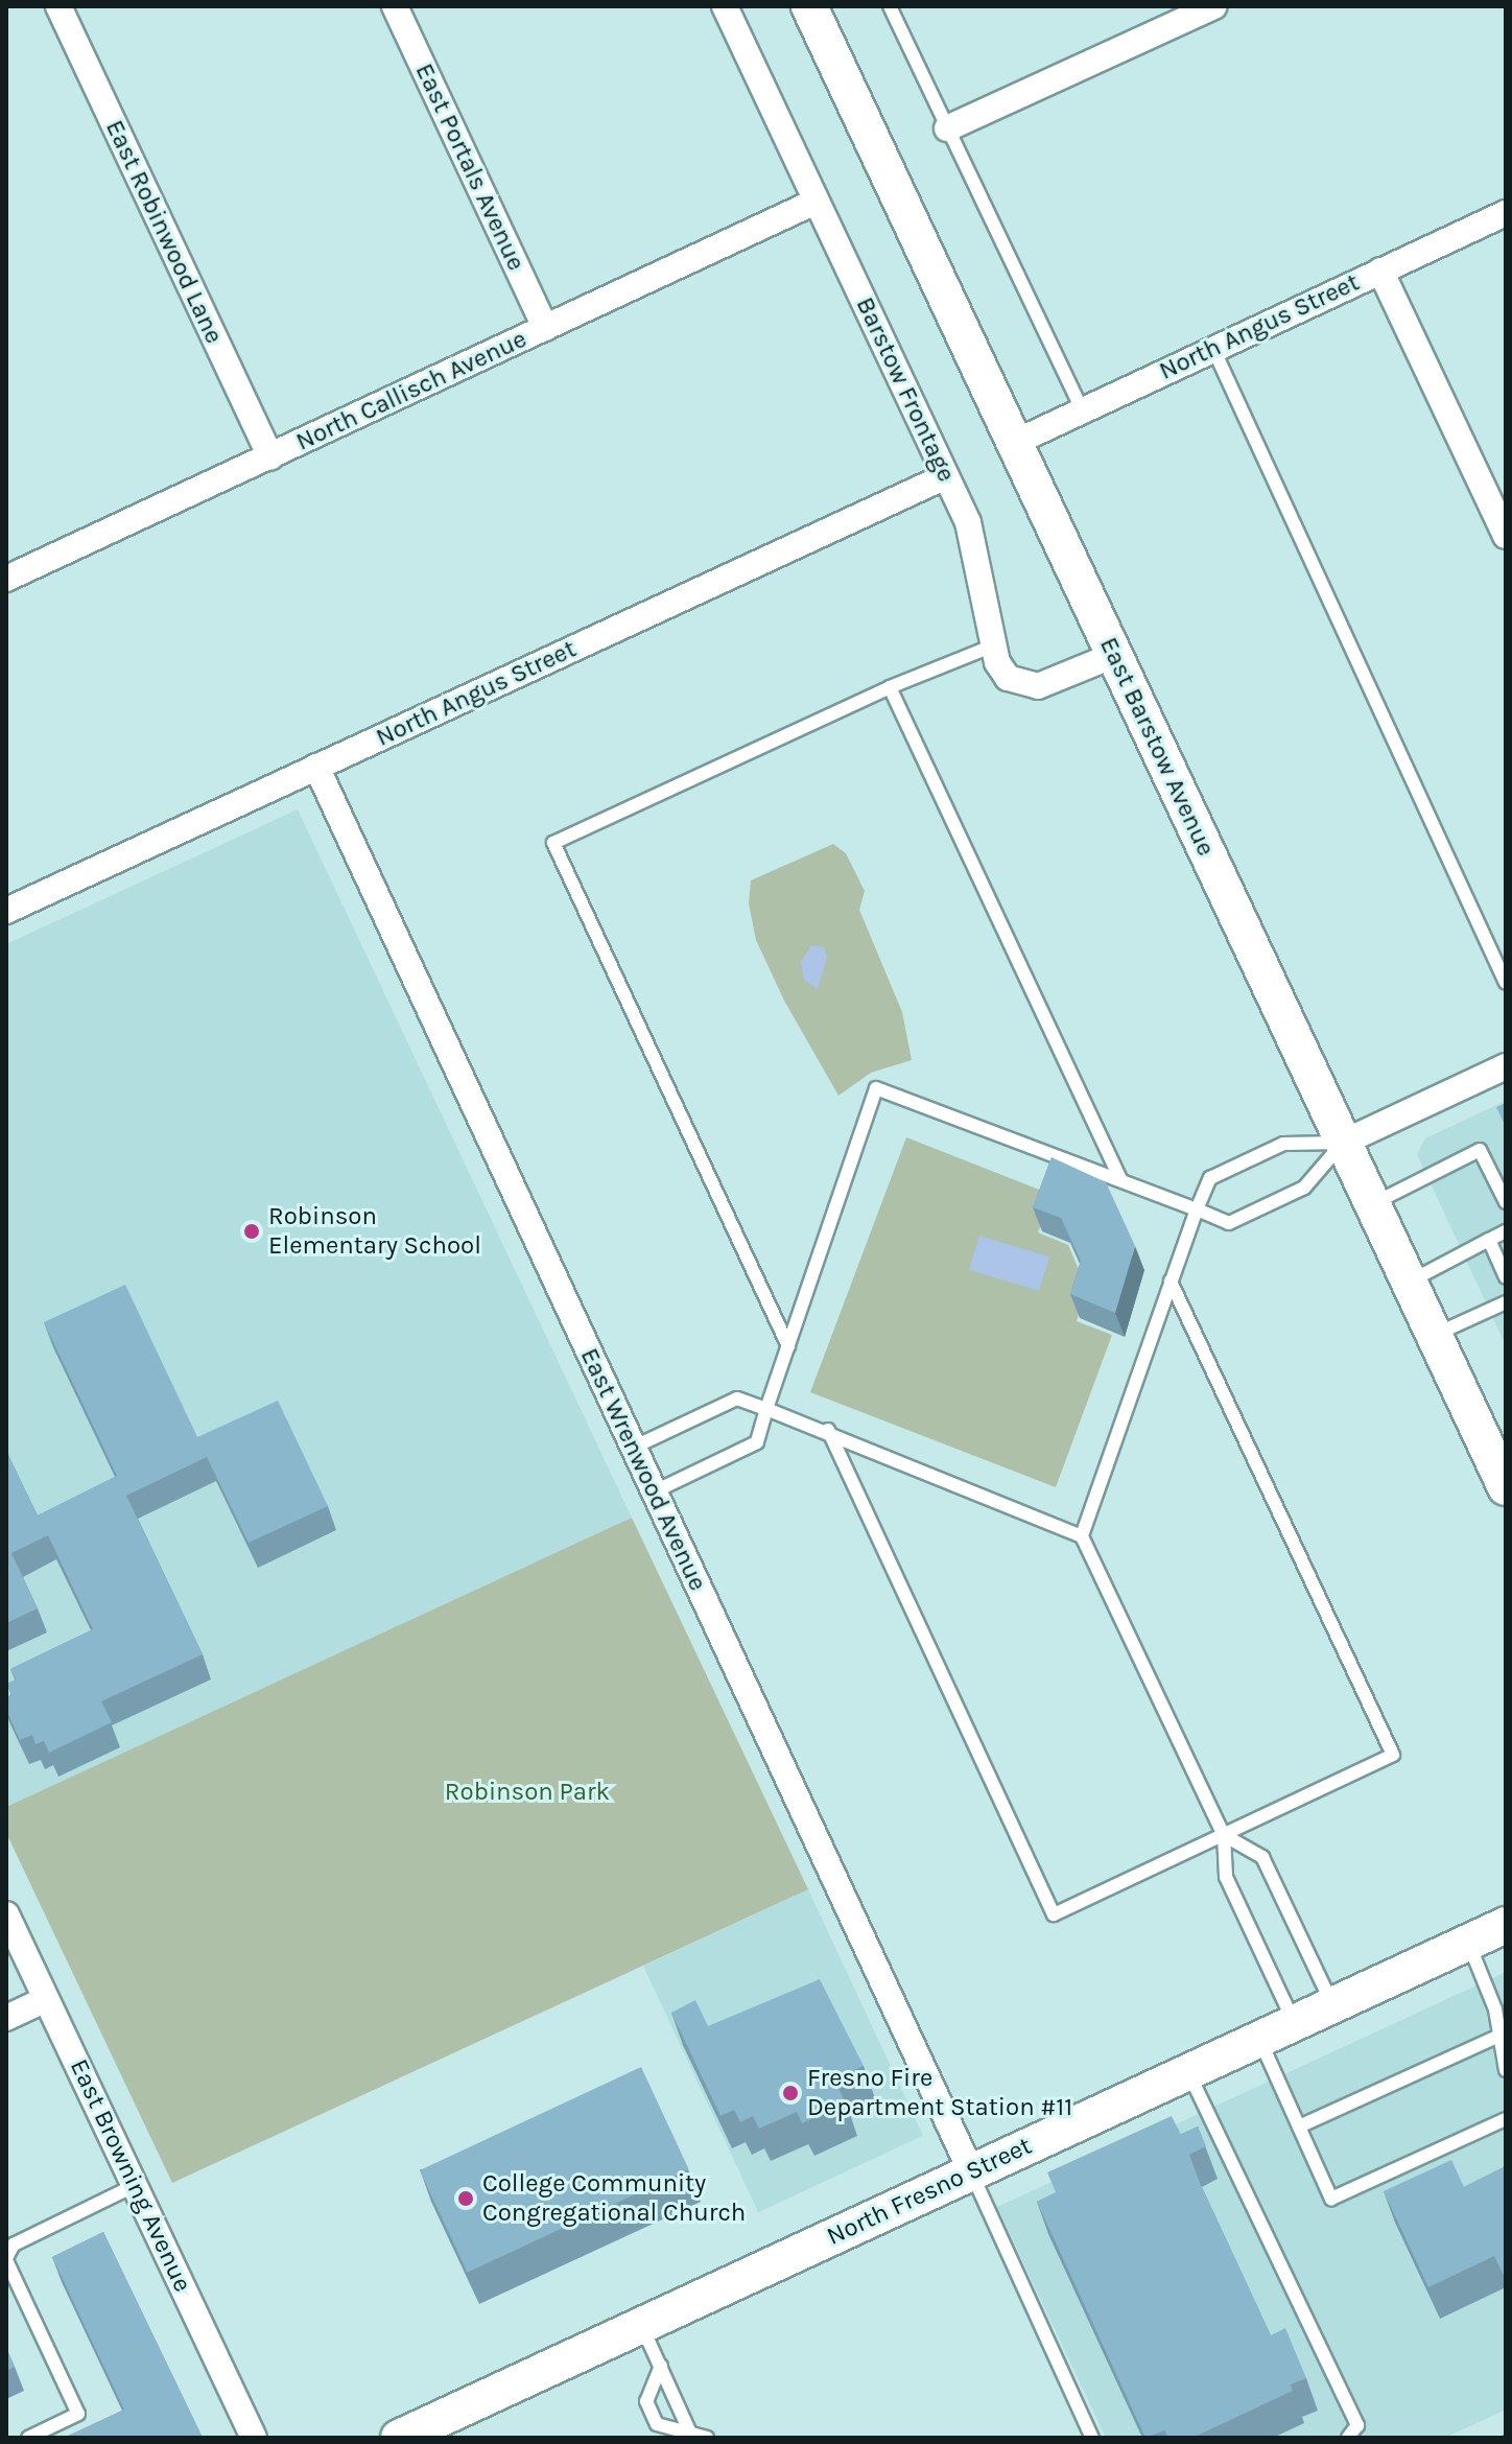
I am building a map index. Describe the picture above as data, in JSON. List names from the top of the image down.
{
  "streets": {
    "main road": ["East Barstow Avenue", "North Fresno Street"],
    "street": [
      "East Portals Avenue",
      "East Robinwood Lane",
      "North Angus Street",
      "Barstow Frontage",
      "North Callisch Avenue",
      "East Wrenwood Avenue",
      "East Browning Avenue"
    ]
  },
  "crossings": [
    ["East Portals Avenue", "North Callisch Avenue"],
    ["East Robinwood Lane", "North Callisch Avenue"],
    ["North Angus Street", "Barstow Frontage"],
    ["North Angus Street", "East Barstow Avenue"],
    ["North Angus Street", "East Wrenwood Avenue"],
    ["Barstow Frontage", "North Callisch Avenue"],
    ["Barstow Frontage", "East Barstow Avenue"],
    ["East Wrenwood Avenue", "North Fresno Street"]
  ],
  "parks": ["Robinson Park"],
  "places": ["Robinson Elementary School", "Fresno Fire Department Station #11", "College Community Congregational Church"]
}
